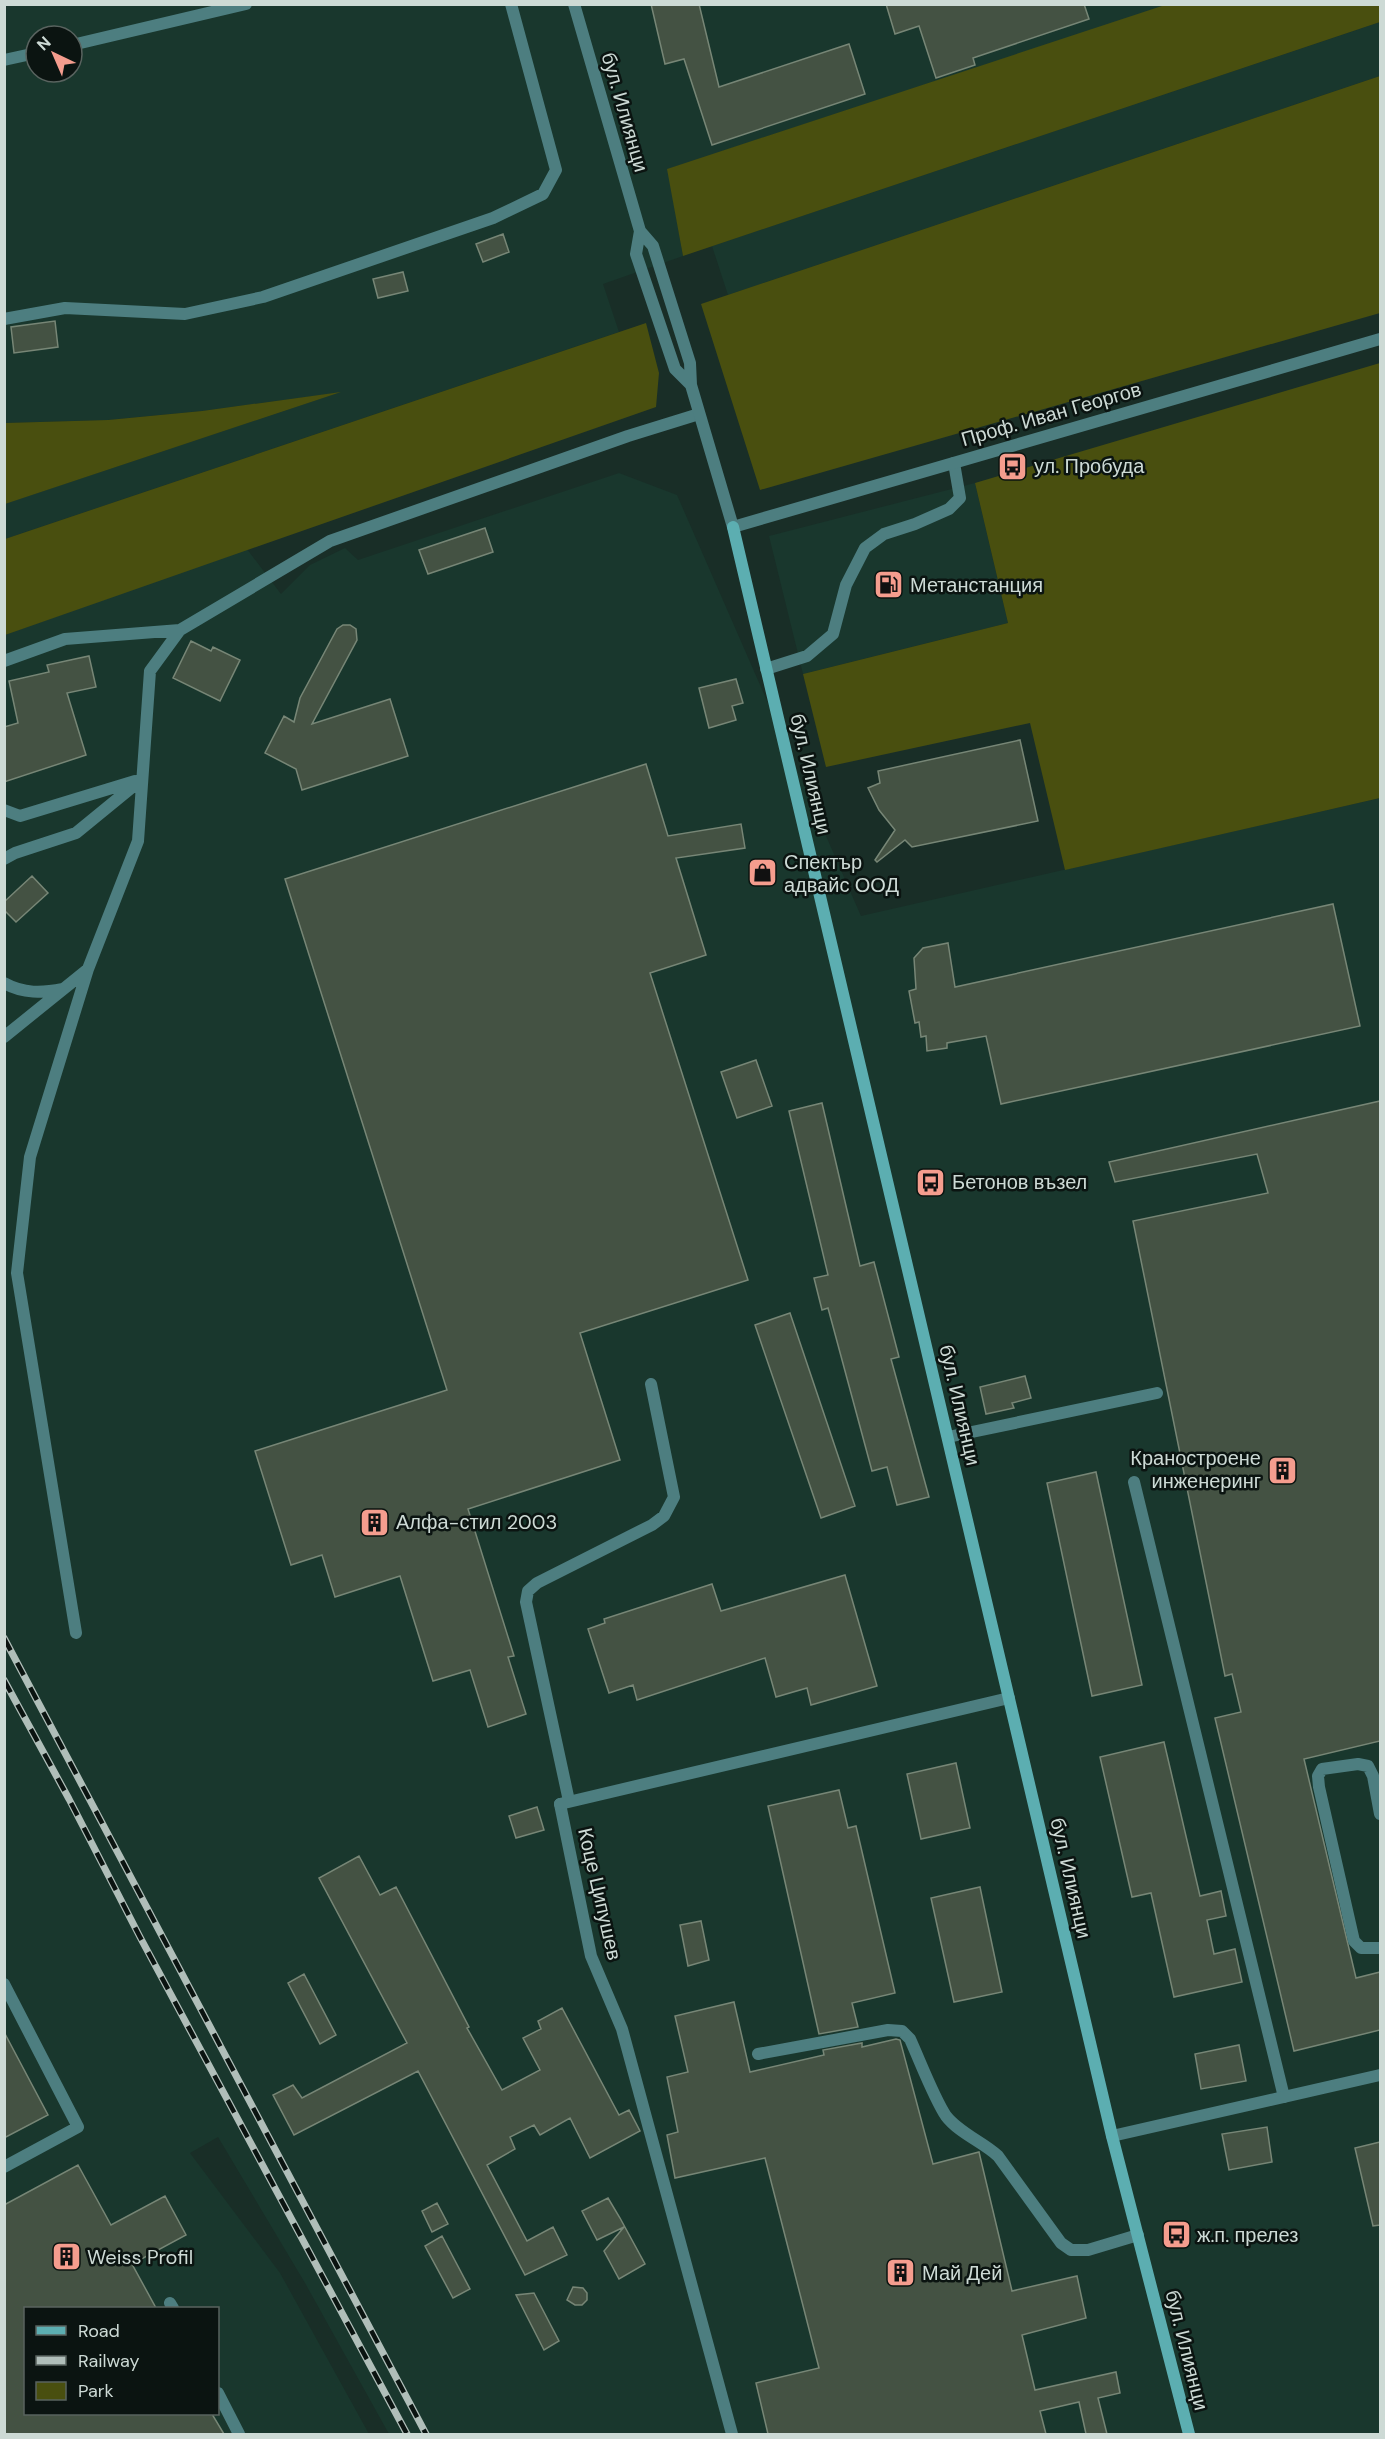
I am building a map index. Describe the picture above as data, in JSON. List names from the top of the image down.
{
  "streets": {
    "street": ["бул. Илиянци", "Проф. Иван Георгов", "Коце Ципушев"]
  },
  "crossings": [
    ["бул. Илиянци", "Проф. Иван Георгов"]
  ],
  "places": {
    "bus stop": ["ул. Пробуда", "Бетонов възел", "ж.п. прелез"],
    "fuel station": ["Метанстанция"],
    "shop": ["Спектър адвайс ООД"],
    "building": [
      "Краностроене инженеринг",
      "Алфа-стил 2003",
      "Weiss Profil",
      "Май Дей"
    ]
  },
  "legend": ["Road", "Railway", "Park"],
  "north": "top left"
}
